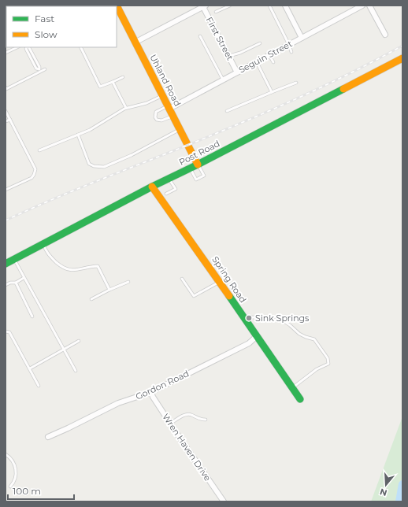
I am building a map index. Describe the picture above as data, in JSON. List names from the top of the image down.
{
  "streets": {
    "street": [
      "First Street",
      "Seguin Street",
      "Uhland Road",
      "Post Road",
      "Spring Road",
      "Gordon Road",
      "Wren Haven Drive"
    ]
  },
  "crossings": [
    ["First Street", "Seguin Street"],
    ["Seguin Street", "Uhland Road"],
    ["Uhland Road", "Post Road"],
    ["Post Road", "Spring Road"],
    ["Spring Road", "Gordon Road"],
    ["Gordon Road", "Wren Haven Drive"]
  ],
  "places": ["Sink Springs"],
  "legend": ["Fast", "Slow"],
  "scale_bar": "100 m",
  "north": "bottom"
}
